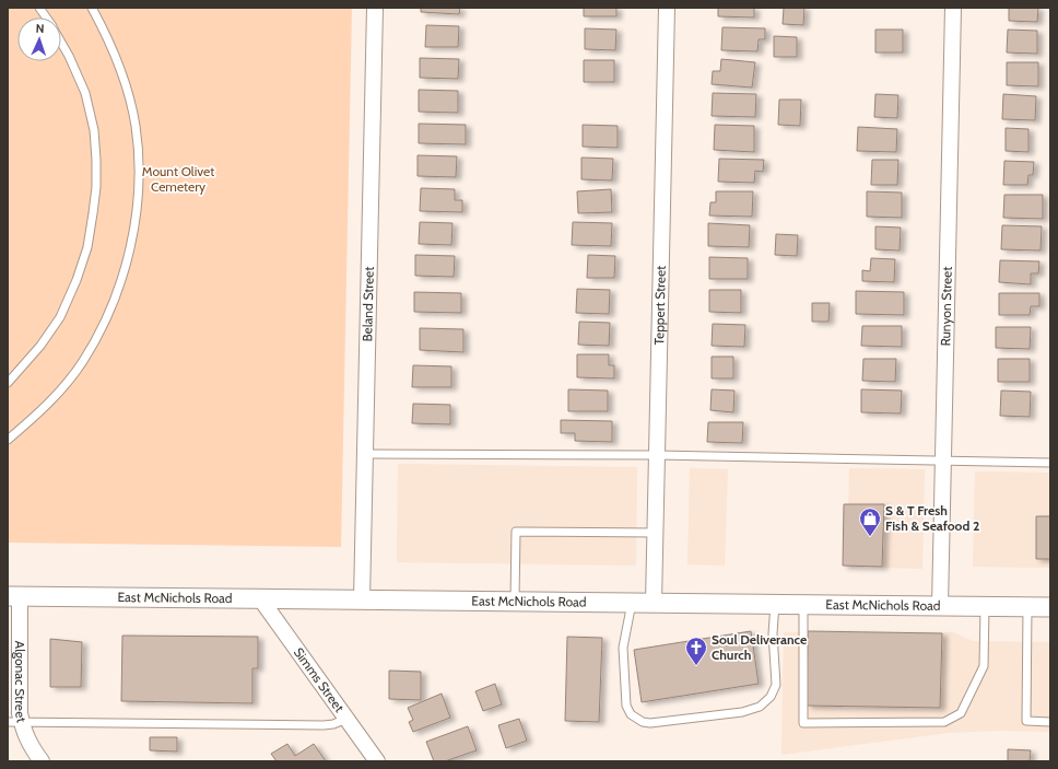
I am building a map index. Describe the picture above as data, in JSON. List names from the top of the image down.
{
  "streets": {
    "street": [
      "Beland Street",
      "Teppert Street",
      "Runyon Street",
      "East McNichols Road",
      "Simms Street",
      "Algonac Street"
    ]
  },
  "crossings": [
    ["Beland Street", "East McNichols Road"],
    ["Teppert Street", "East McNichols Road"],
    ["Runyon Street", "East McNichols Road"],
    ["East McNichols Road", "Simms Street"],
    ["East McNichols Road", "Algonac Street"]
  ],
  "parks": ["Mount Olivet Cemetery"],
  "places": {
    "shop": ["S & T Fresh Fish & Seafood 2"],
    "church": ["Soul Deliverance Church"]
  },
  "north": "top"
}
